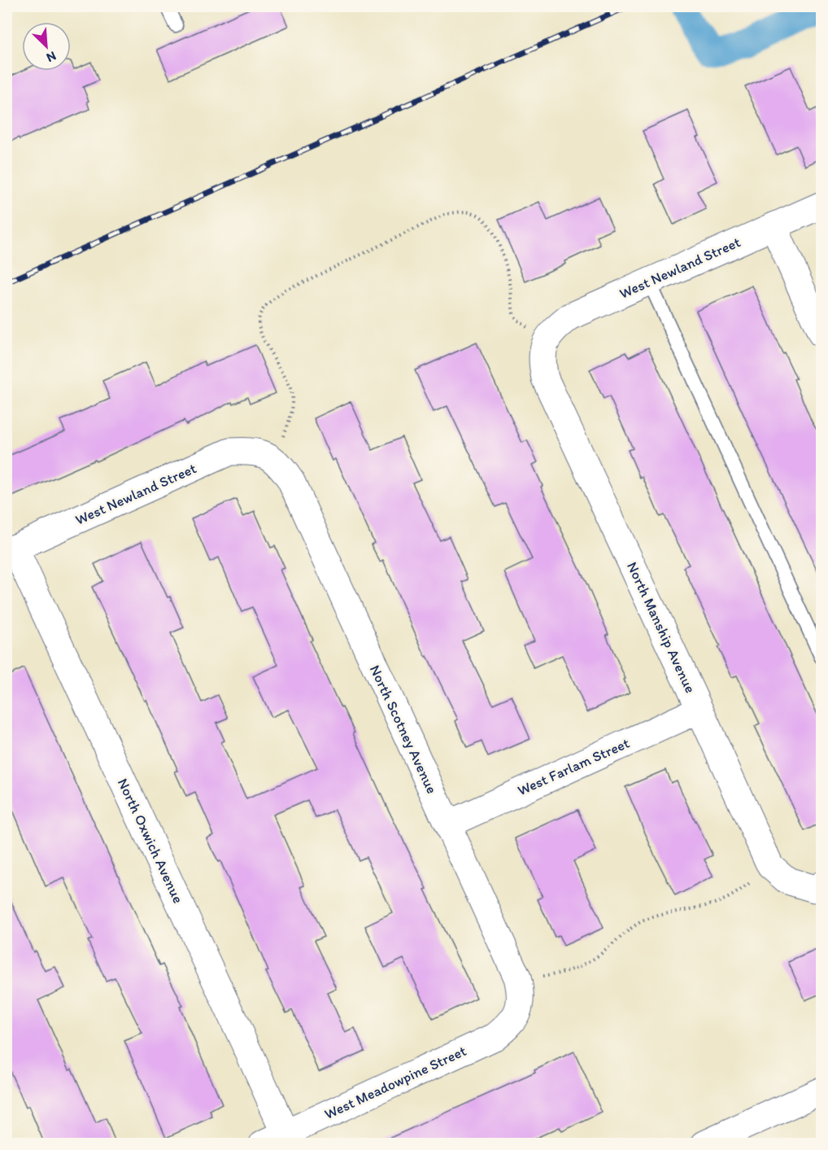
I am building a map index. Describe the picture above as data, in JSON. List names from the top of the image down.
{
  "streets": {
    "street": [
      "West Newland Street",
      "North Manship Avenue",
      "North Scotney Avenue",
      "West Farlam Street",
      "North Oxwich Avenue",
      "West Meadowpine Street"
    ]
  },
  "crossings": [
    ["West Newland Street", "North Manship Avenue"],
    ["West Newland Street", "North Scotney Avenue"],
    ["West Newland Street", "North Oxwich Avenue"],
    ["North Manship Avenue", "West Farlam Street"],
    ["North Scotney Avenue", "West Farlam Street"],
    ["North Scotney Avenue", "West Meadowpine Street"],
    ["North Oxwich Avenue", "West Meadowpine Street"]
  ],
  "north": "bottom right"
}
